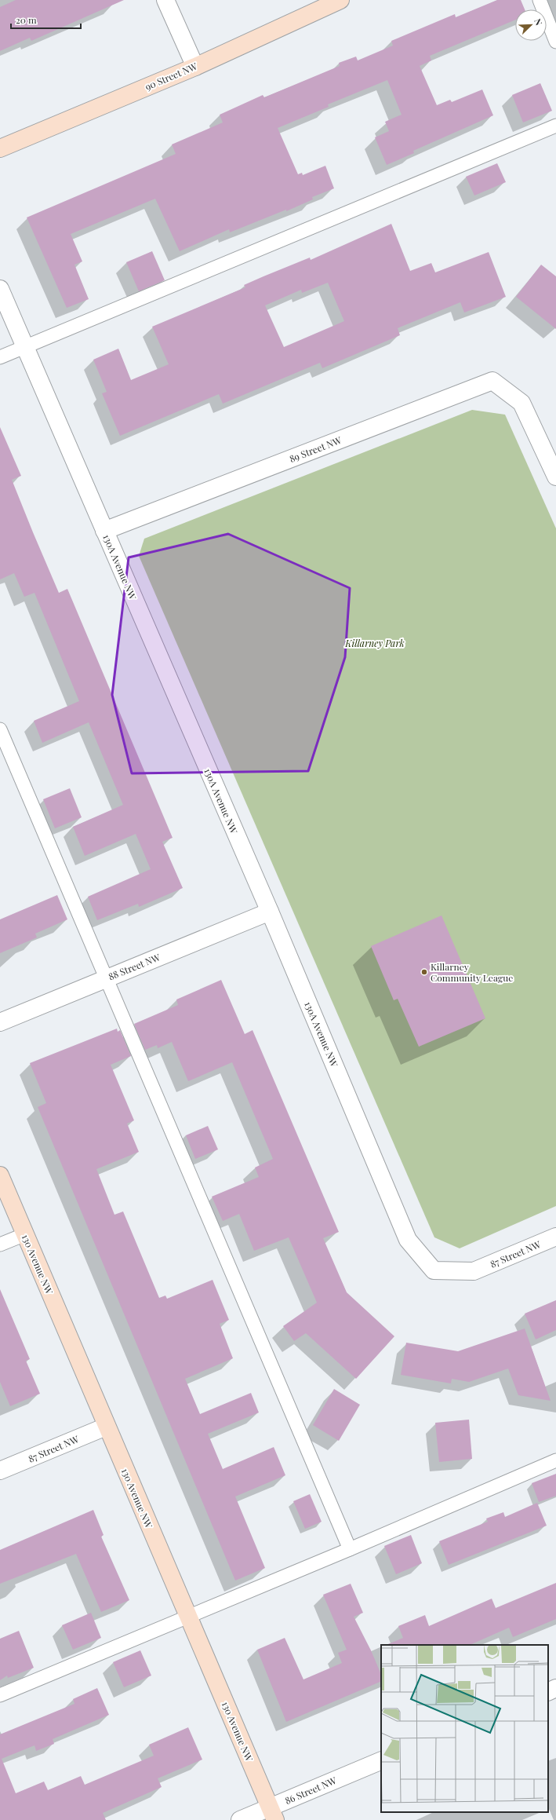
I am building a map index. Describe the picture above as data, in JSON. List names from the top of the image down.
{
  "streets": {
    "street": [
      "90 Street NW",
      "89 Street NW",
      "130A Avenue NW",
      "88 Street NW",
      "87 Street NW",
      "130 Avenue NW",
      "86 Street NW"
    ]
  },
  "crossings": [
    ["89 Street NW", "130A Avenue NW"],
    ["130A Avenue NW", "88 Street NW"],
    ["130A Avenue NW", "87 Street NW"],
    ["87 Street NW", "130 Avenue NW"],
    ["130 Avenue NW", "86 Street NW"]
  ],
  "parks": ["Killarney Park"],
  "places": ["Killarney Community League"],
  "scale_bar": "20 m",
  "north": "top right"
}
